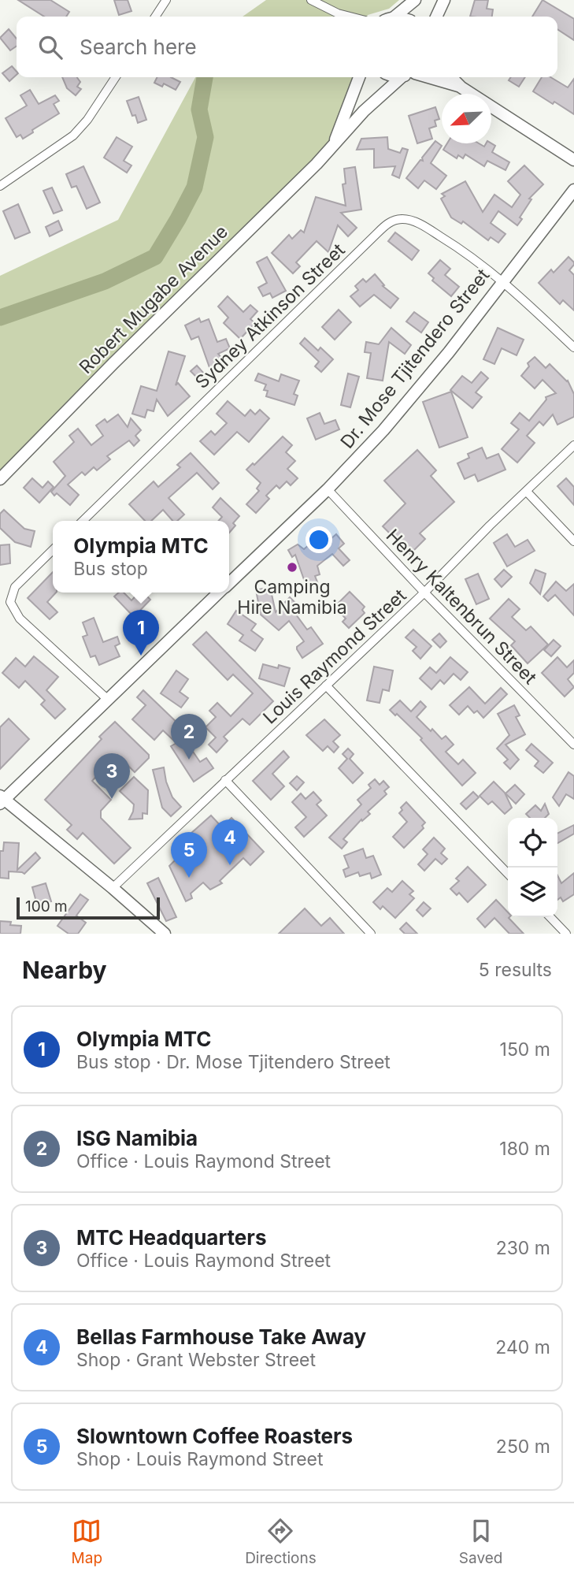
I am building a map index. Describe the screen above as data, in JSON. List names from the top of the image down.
{
  "streets": {
    "street": [
      "Robert Mugabe Avenue",
      "Sydney Atkinson Street",
      "Dr. Mose Tjitendero Street",
      "Henry Kaltenbrun Street",
      "Louis Raymond Street"
    ]
  },
  "crossings": [
    ["Sydney Atkinson Street", "Dr. Mose Tjitendero Street"],
    ["Dr. Mose Tjitendero Street", "Henry Kaltenbrun Street"],
    ["Henry Kaltenbrun Street", "Louis Raymond Street"]
  ],
  "places": ["Camping Hire Namibia"],
  "scale_bar": "100 m",
  "north": "bottom left",
  "page": {
    "search": "Search here",
    "popup": ["Olympia MTC", "Bus stop"],
    "pins": [
      "1",
      "2",
      "3",
      "4",
      "5"
    ],
    "scale": "100 m",
    "heading": ["Nearby", "5 results"],
    "list": [
      {
        "mark": "1",
        "name": "Olympia MTC",
        "note": "Bus stop · Dr. Mose Tjitendero Street",
        "value": "150 m"
      },
      {
        "mark": "2",
        "name": "ISG Namibia",
        "note": "Office · Louis Raymond Street",
        "value": "180 m"
      },
      {
        "mark": "3",
        "name": "MTC Headquarters",
        "note": "Office · Louis Raymond Street",
        "value": "230 m"
      },
      {
        "mark": "4",
        "name": "Bellas Farmhouse Take Away",
        "note": "Shop · Grant Webster Street",
        "value": "240 m"
      },
      {
        "mark": "5",
        "name": "Slowntown Coffee Roasters",
        "note": "Shop · Louis Raymond Street",
        "value": "250 m"
      }
    ],
    "nav": ["Map", "Directions", "Saved"]
  }
}
